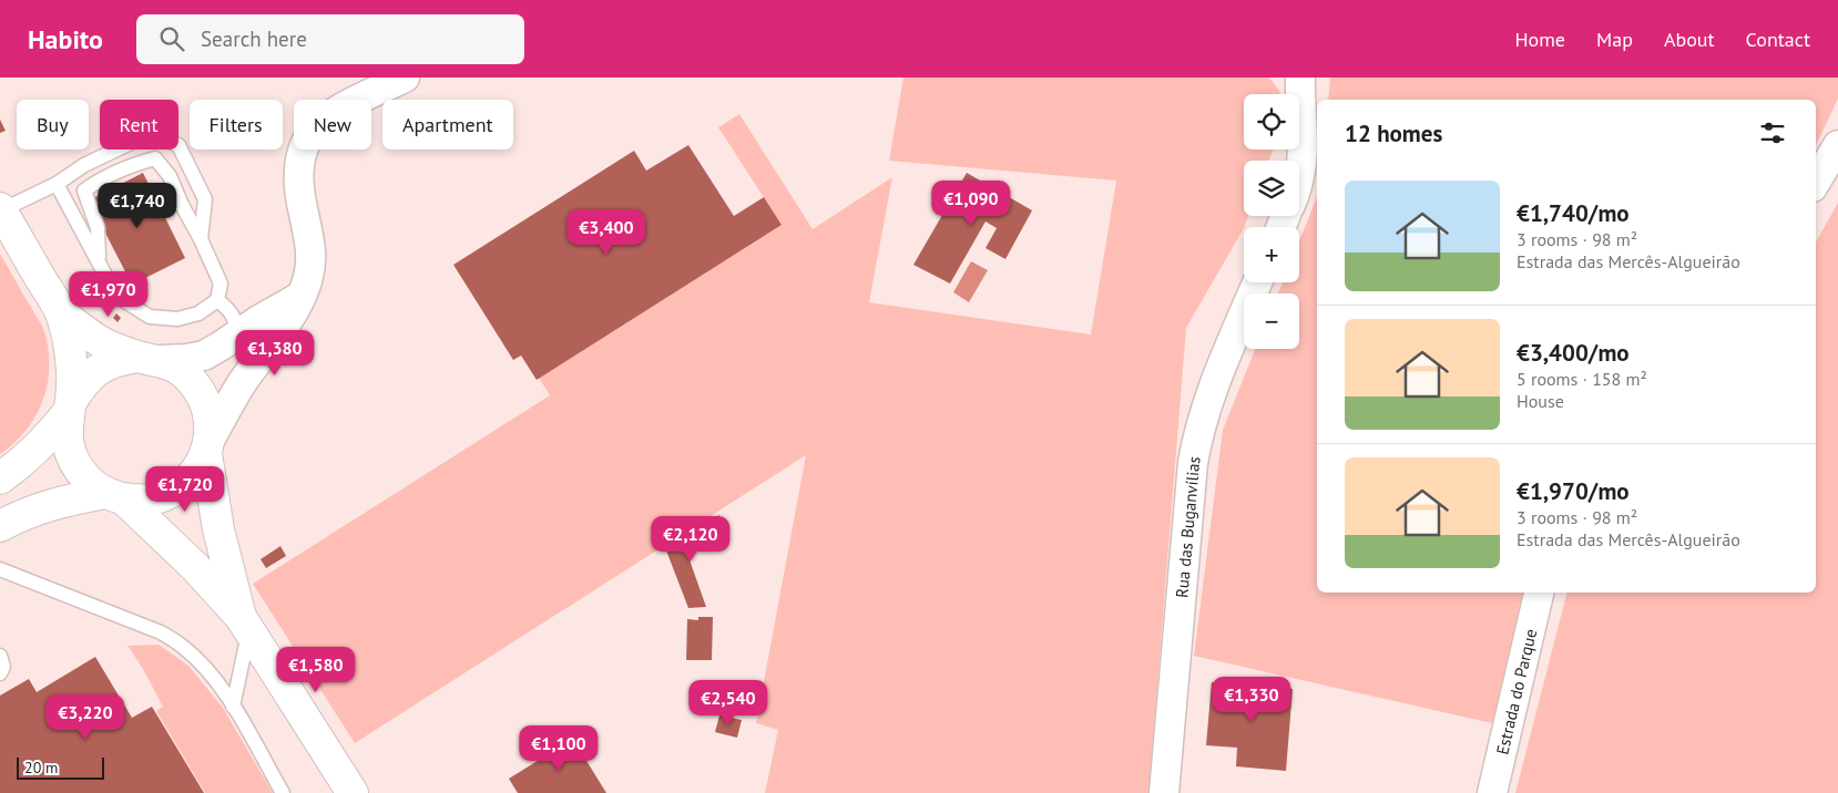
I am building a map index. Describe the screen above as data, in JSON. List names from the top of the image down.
{
  "streets": {
    "street": ["Rua das Buganvílias", "Estrada do Parque"]
  },
  "scale_bar": "20 m",
  "page": {
    "header": "Habito",
    "search": "Search here",
    "nav": [
      "Home",
      "Map",
      "About",
      "Contact"
    ],
    "map_buttons": ["+", "−"],
    "chip": [
      "Buy",
      "Rent",
      "Filters",
      "New",
      "Apartment"
    ],
    "heading": "12 homes",
    "list": [
      {
        "name": "€1,740/mo",
        "note": "3 rooms · 98 m² · Estrada das Mercês-Algueirão"
      },
      {
        "name": "€3,400/mo",
        "note": "5 rooms · 158 m² · House"
      },
      {
        "name": "€1,970/mo",
        "note": "3 rooms · 98 m² · Estrada das Mercês-Algueirão"
      }
    ],
    "price": [
      "€1,090",
      "€1,740",
      "€3,400",
      "€1,970",
      "€1,380",
      "€1,720",
      "€2,120",
      "€1,580",
      "€1,330",
      "€2,540",
      "€3,220",
      "€1,100"
    ],
    "scale": "20 m"
  }
}
